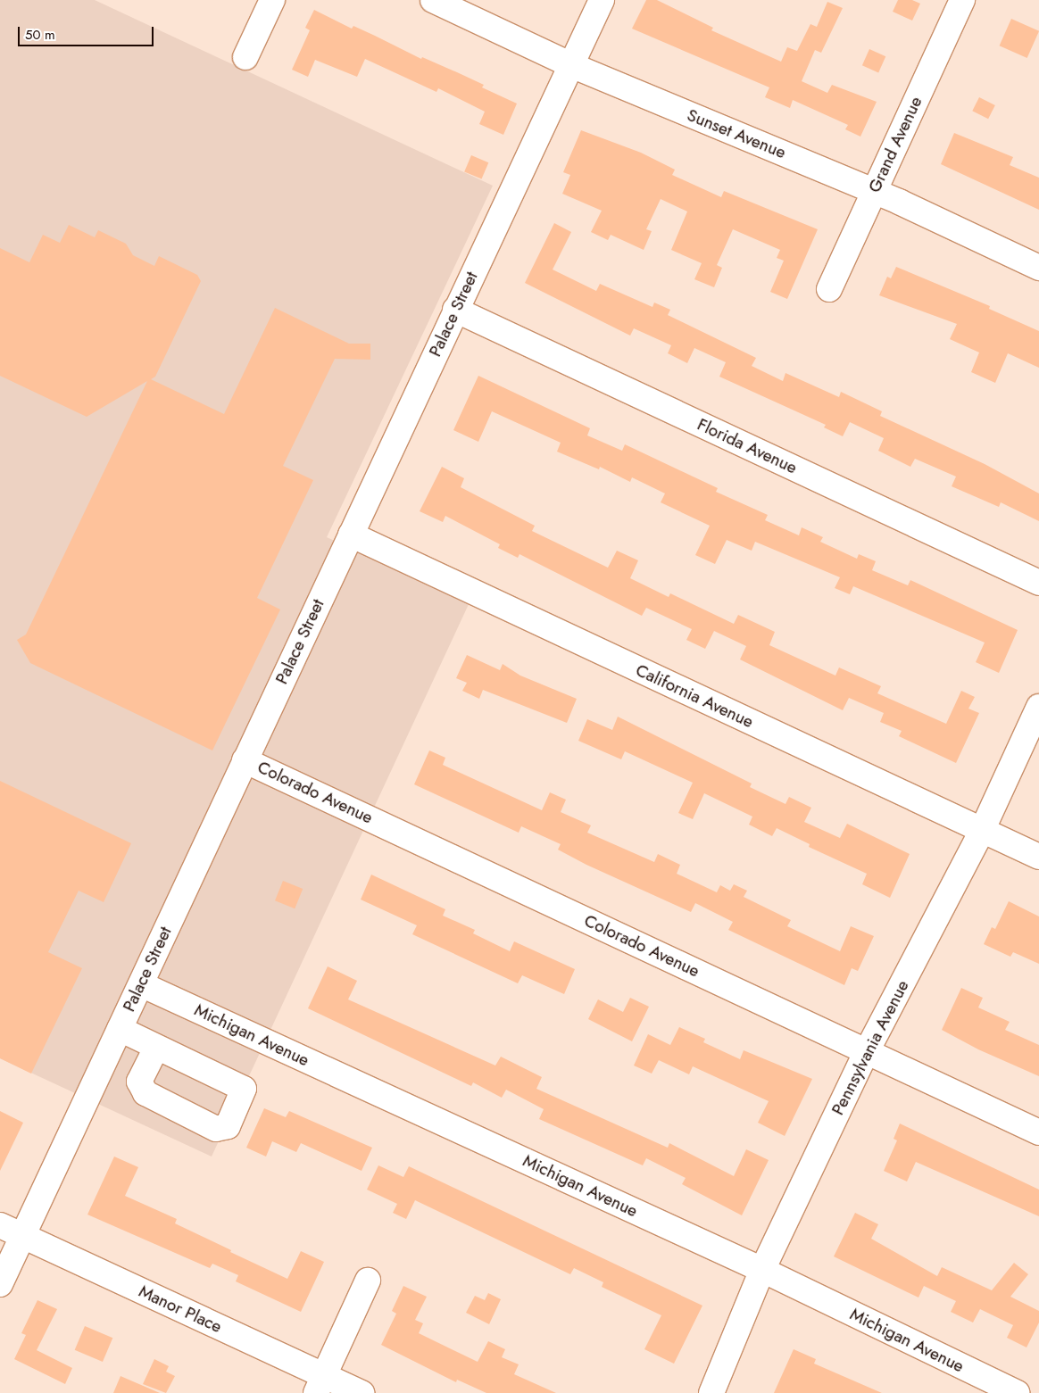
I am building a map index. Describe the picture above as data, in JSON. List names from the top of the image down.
{
  "streets": {
    "street": [
      "Sunset Avenue",
      "Grand Avenue",
      "Palace Street",
      "Florida Avenue",
      "California Avenue",
      "Colorado Avenue",
      "Michigan Avenue",
      "Pennsylvania Avenue",
      "Manor Place"
    ]
  },
  "crossings": [
    ["Sunset Avenue", "Grand Avenue"],
    ["Sunset Avenue", "Palace Street"],
    ["Palace Street", "Florida Avenue"],
    ["Palace Street", "California Avenue"],
    ["Palace Street", "Colorado Avenue"],
    ["Palace Street", "Michigan Avenue"],
    ["Palace Street", "Manor Place"],
    ["California Avenue", "Pennsylvania Avenue"],
    ["Colorado Avenue", "Pennsylvania Avenue"],
    ["Michigan Avenue", "Pennsylvania Avenue"]
  ],
  "scale_bar": "50 m"
}
